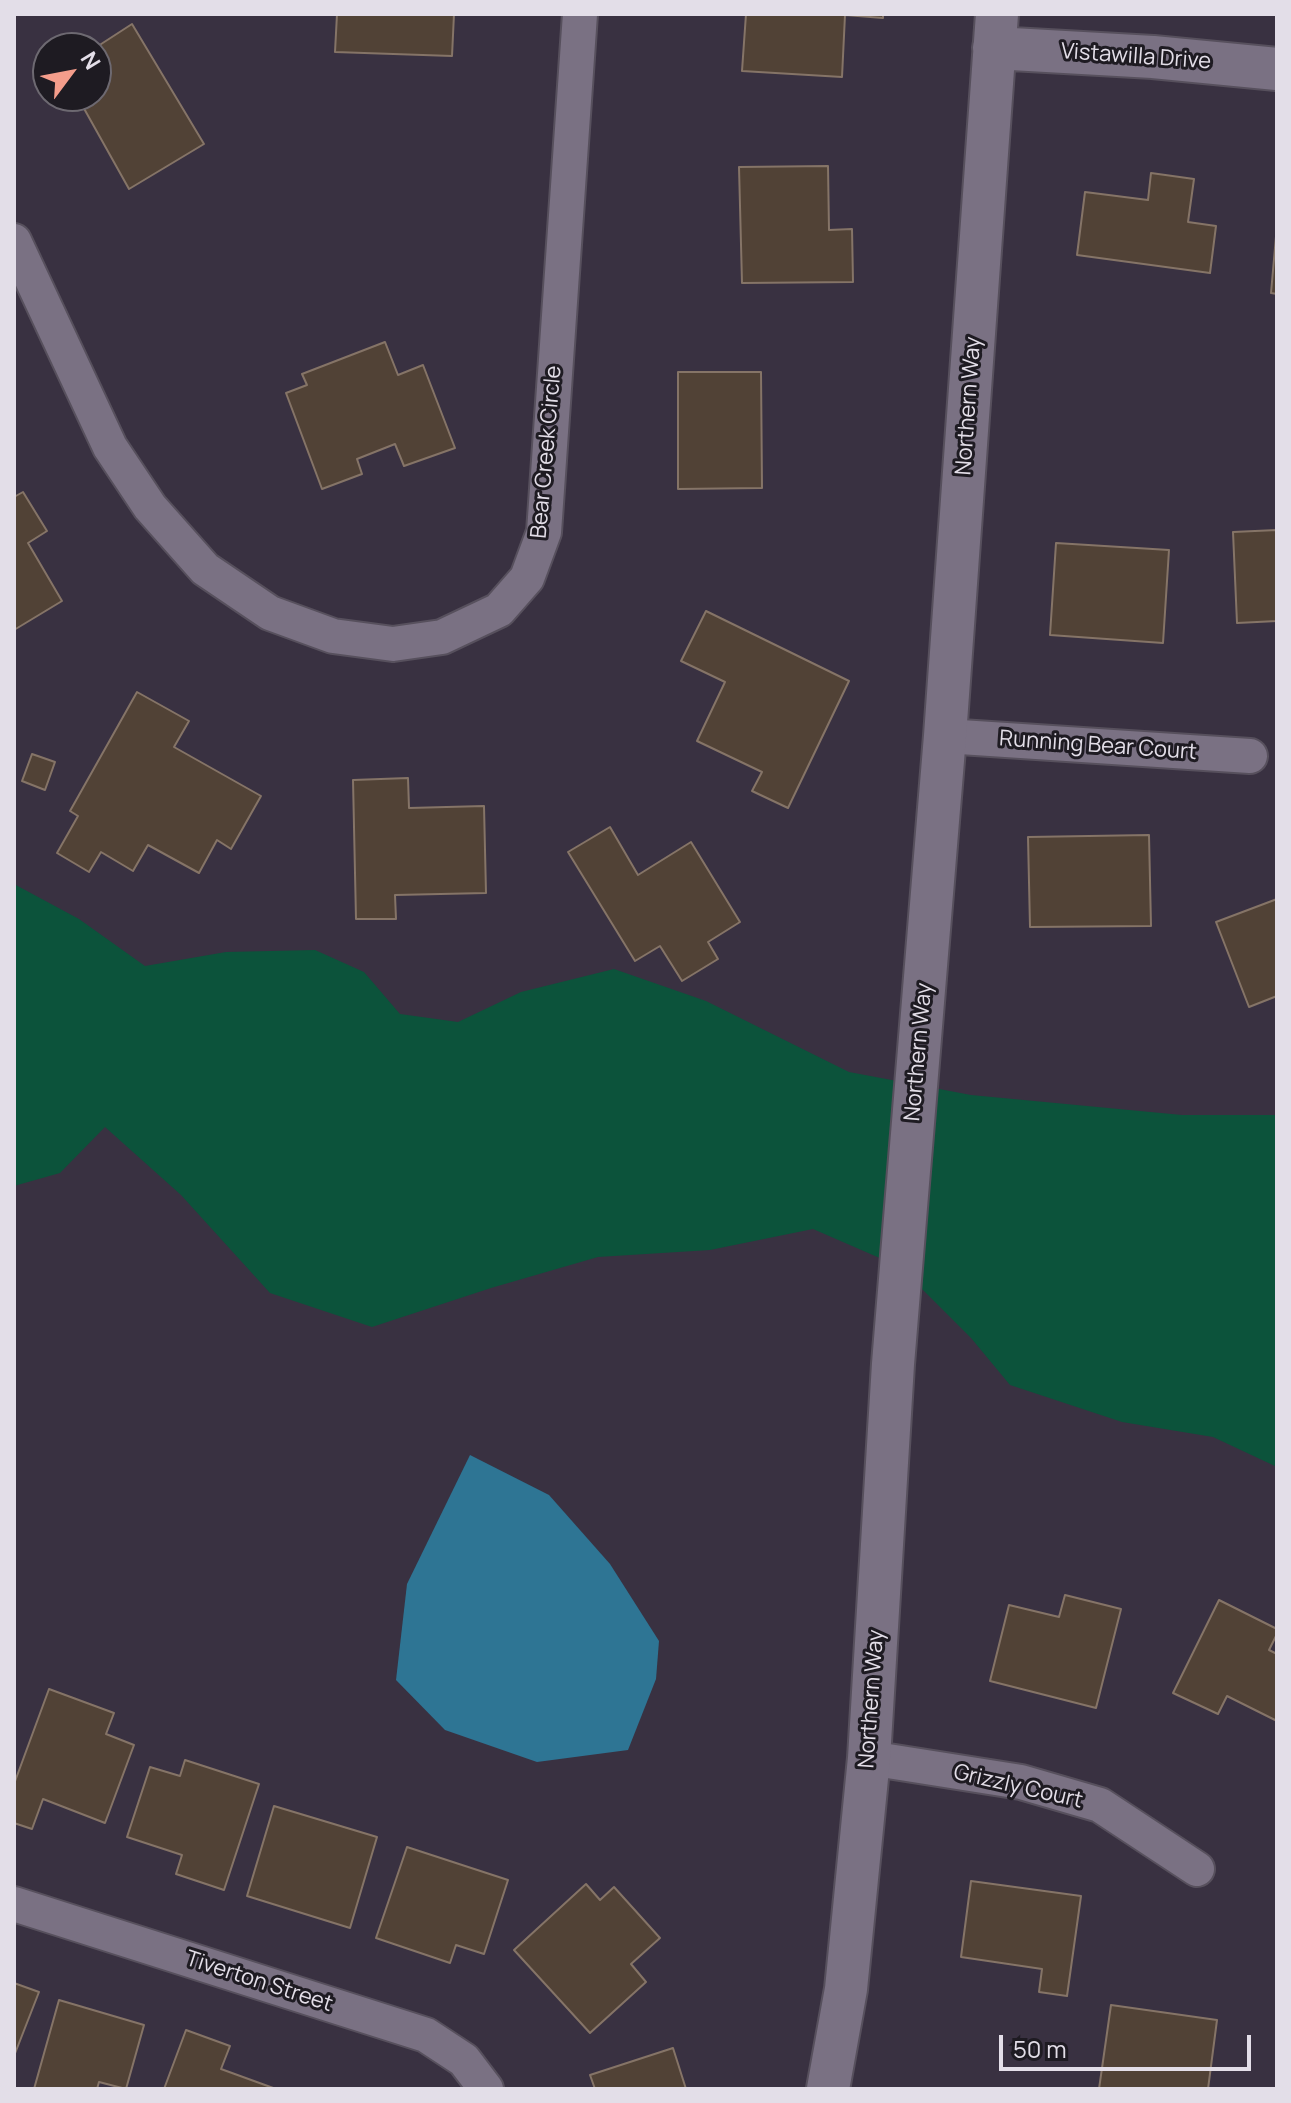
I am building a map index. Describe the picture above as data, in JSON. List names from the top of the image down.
{
  "streets": {
    "street": [
      "Vistawilla Drive",
      "Northern Way",
      "Bear Creek Circle",
      "Running Bear Court",
      "Grizzly Court",
      "Tiverton Street"
    ]
  },
  "crossings": [
    ["Vistawilla Drive", "Northern Way"],
    ["Northern Way", "Running Bear Court"],
    ["Northern Way", "Grizzly Court"]
  ],
  "scale_bar": "50 m",
  "north": "top right"
}
